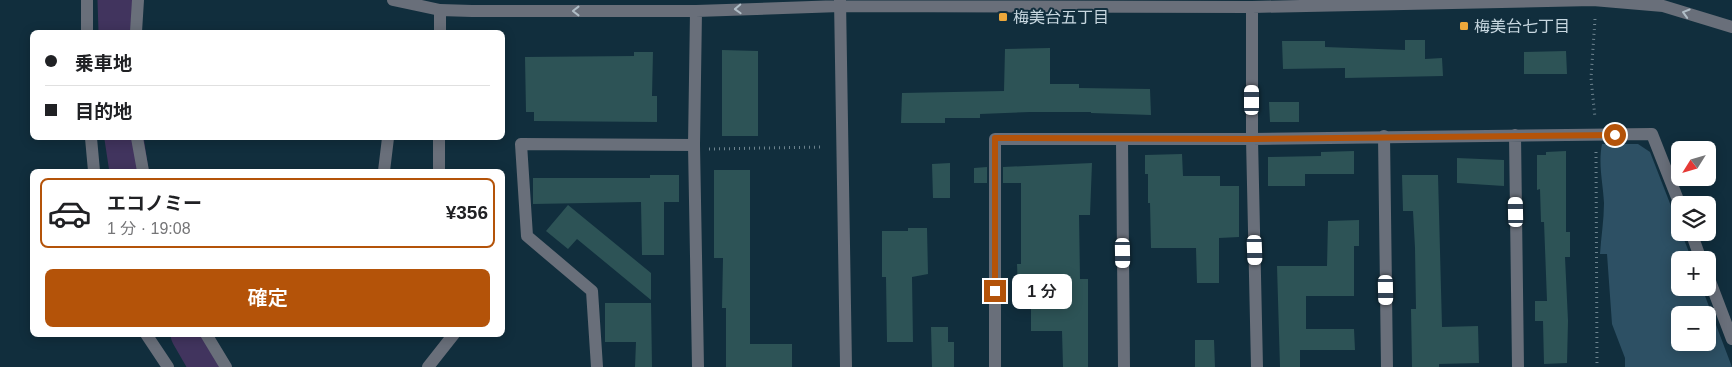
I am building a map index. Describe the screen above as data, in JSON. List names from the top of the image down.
{
  "places": {
    "transit": ["梅美台五丁目", "梅美台七丁目"]
  },
  "north": "bottom left",
  "page": {
    "banner": ["乗車地", "目的地"],
    "map_buttons": ["+", "−"],
    "list": [
      {
        "name": "エコノミー",
        "note": "1 分 · 19:08",
        "value": "¥356"
      }
    ],
    "buttons": "確定",
    "bubble": "1 分"
  }
}
